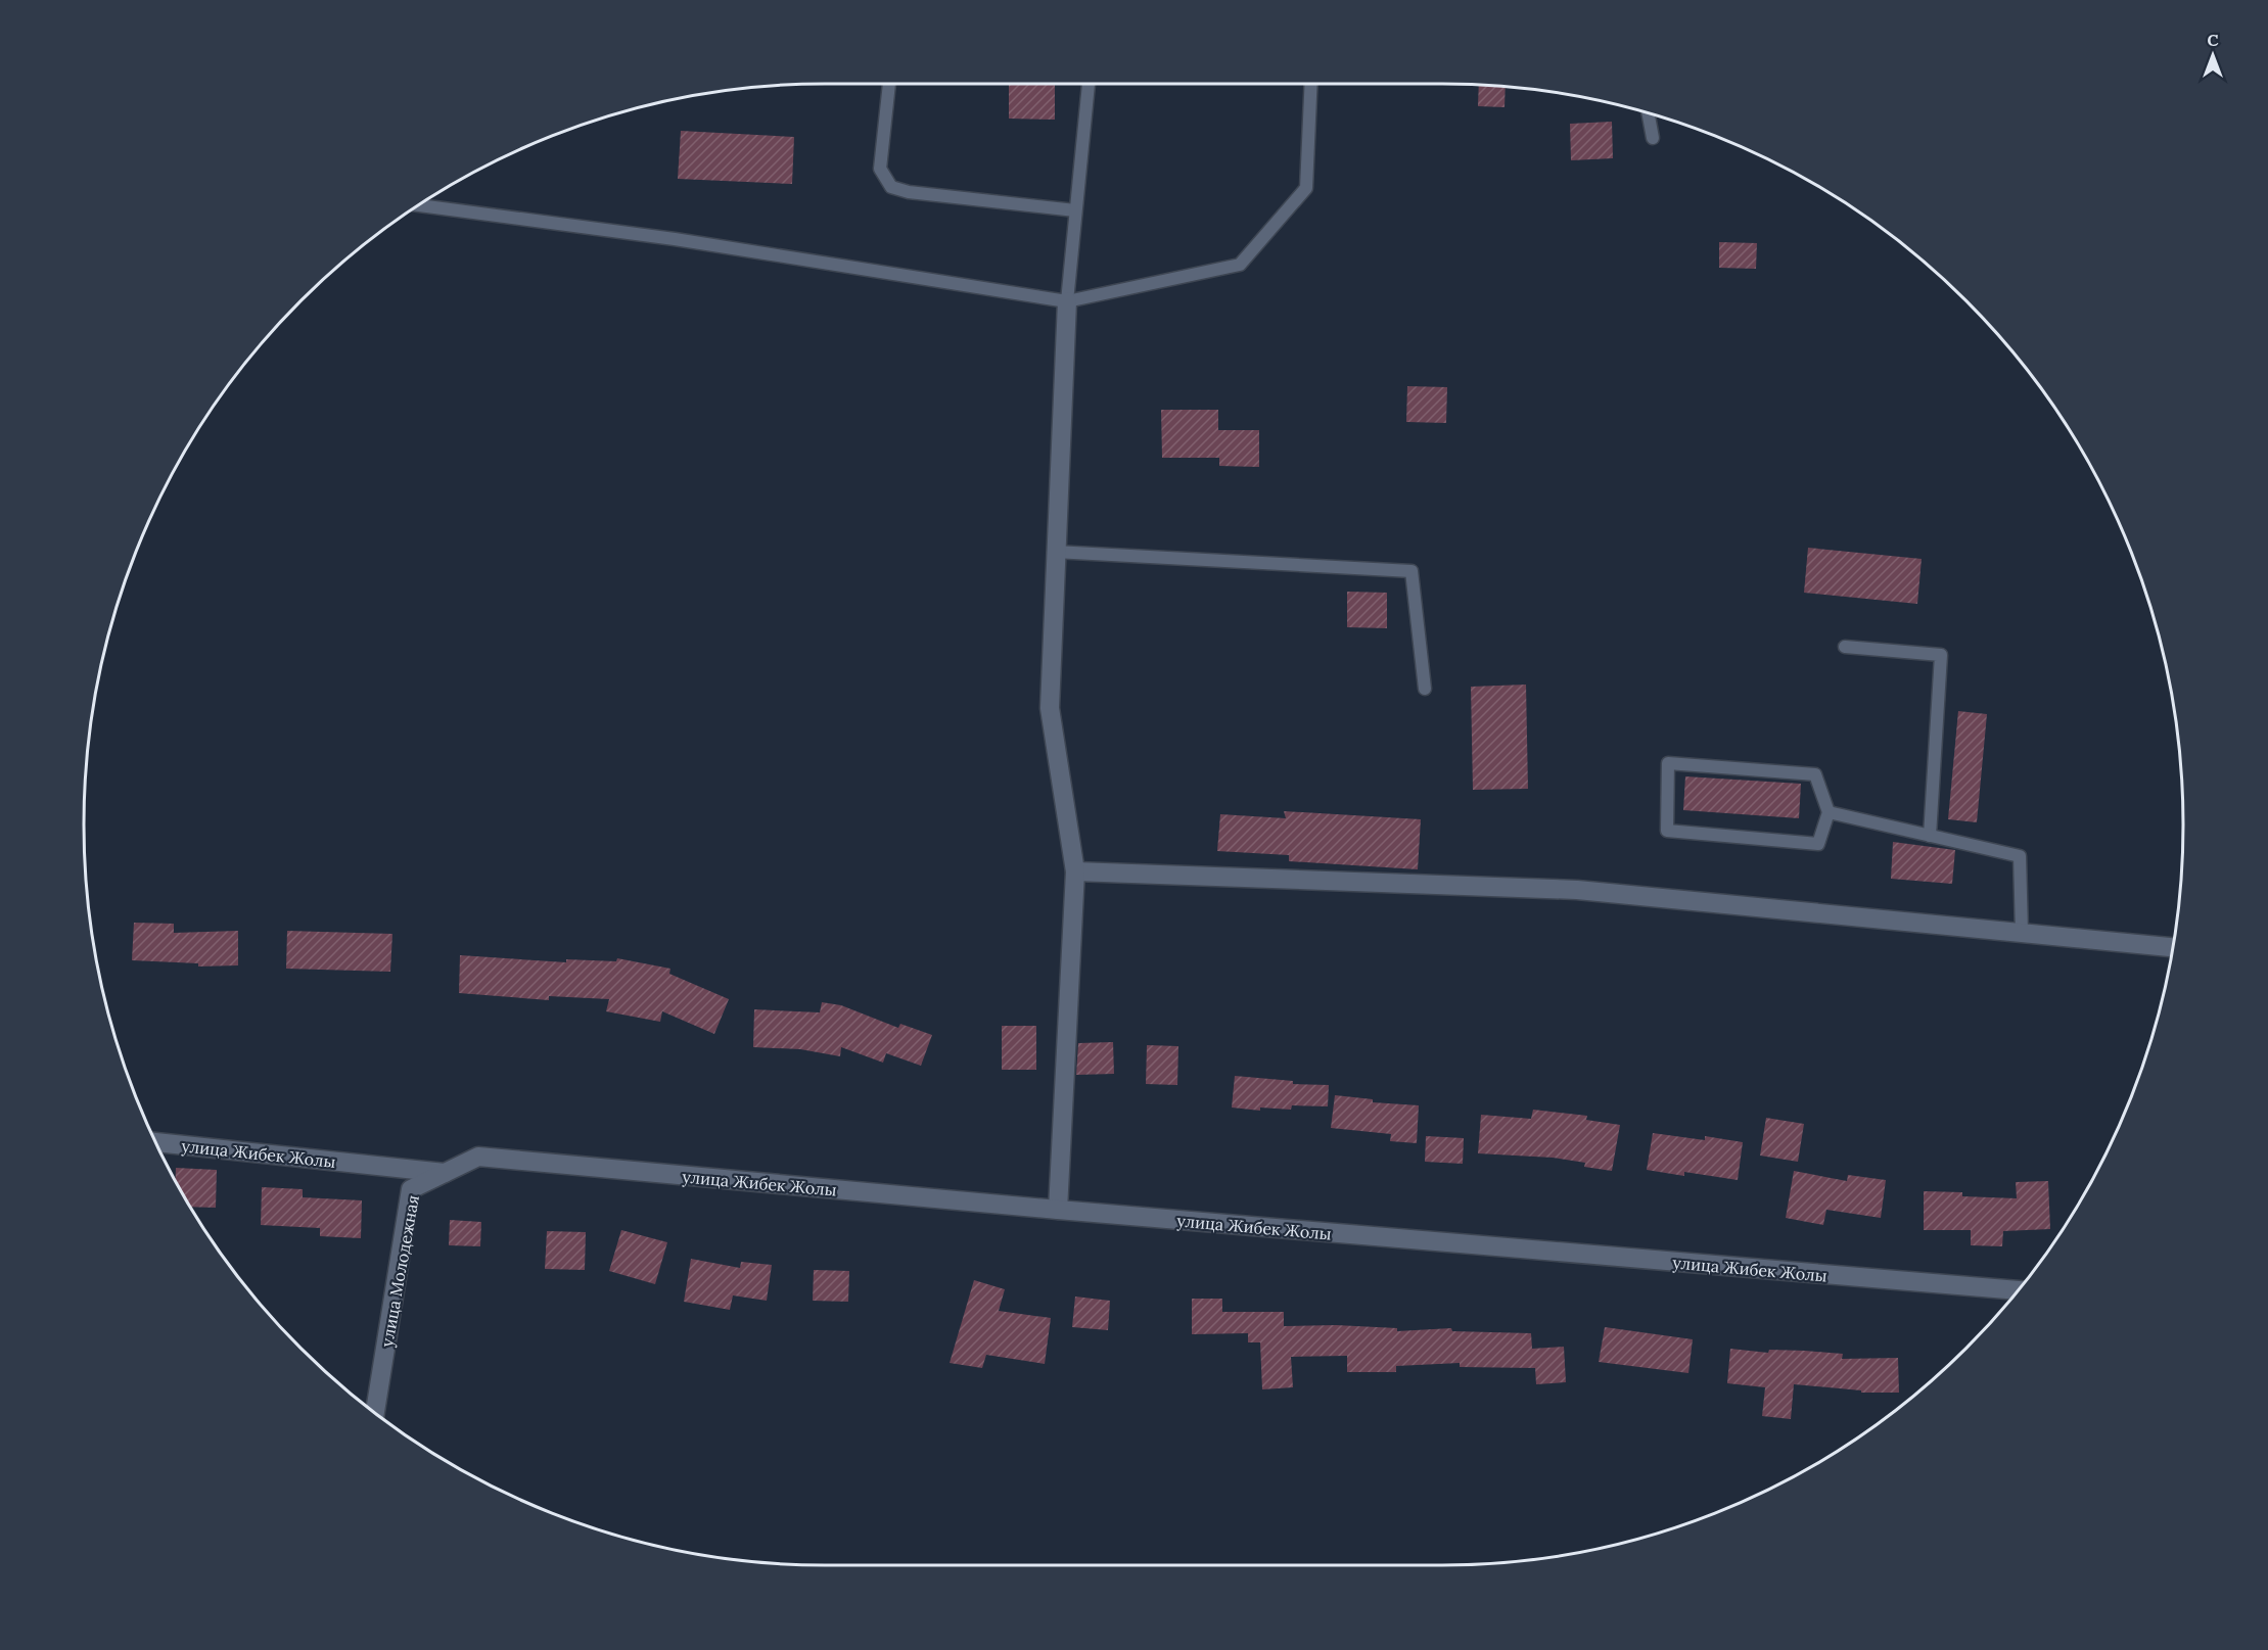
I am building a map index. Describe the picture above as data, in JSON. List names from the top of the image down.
{
  "streets": {
    "street": ["улица Жибек Жолы", "улица Молодежная"]
  },
  "crossings": [
    ["улица Жибек Жолы", "улица Молодежная"]
  ],
  "north": "top"
}
